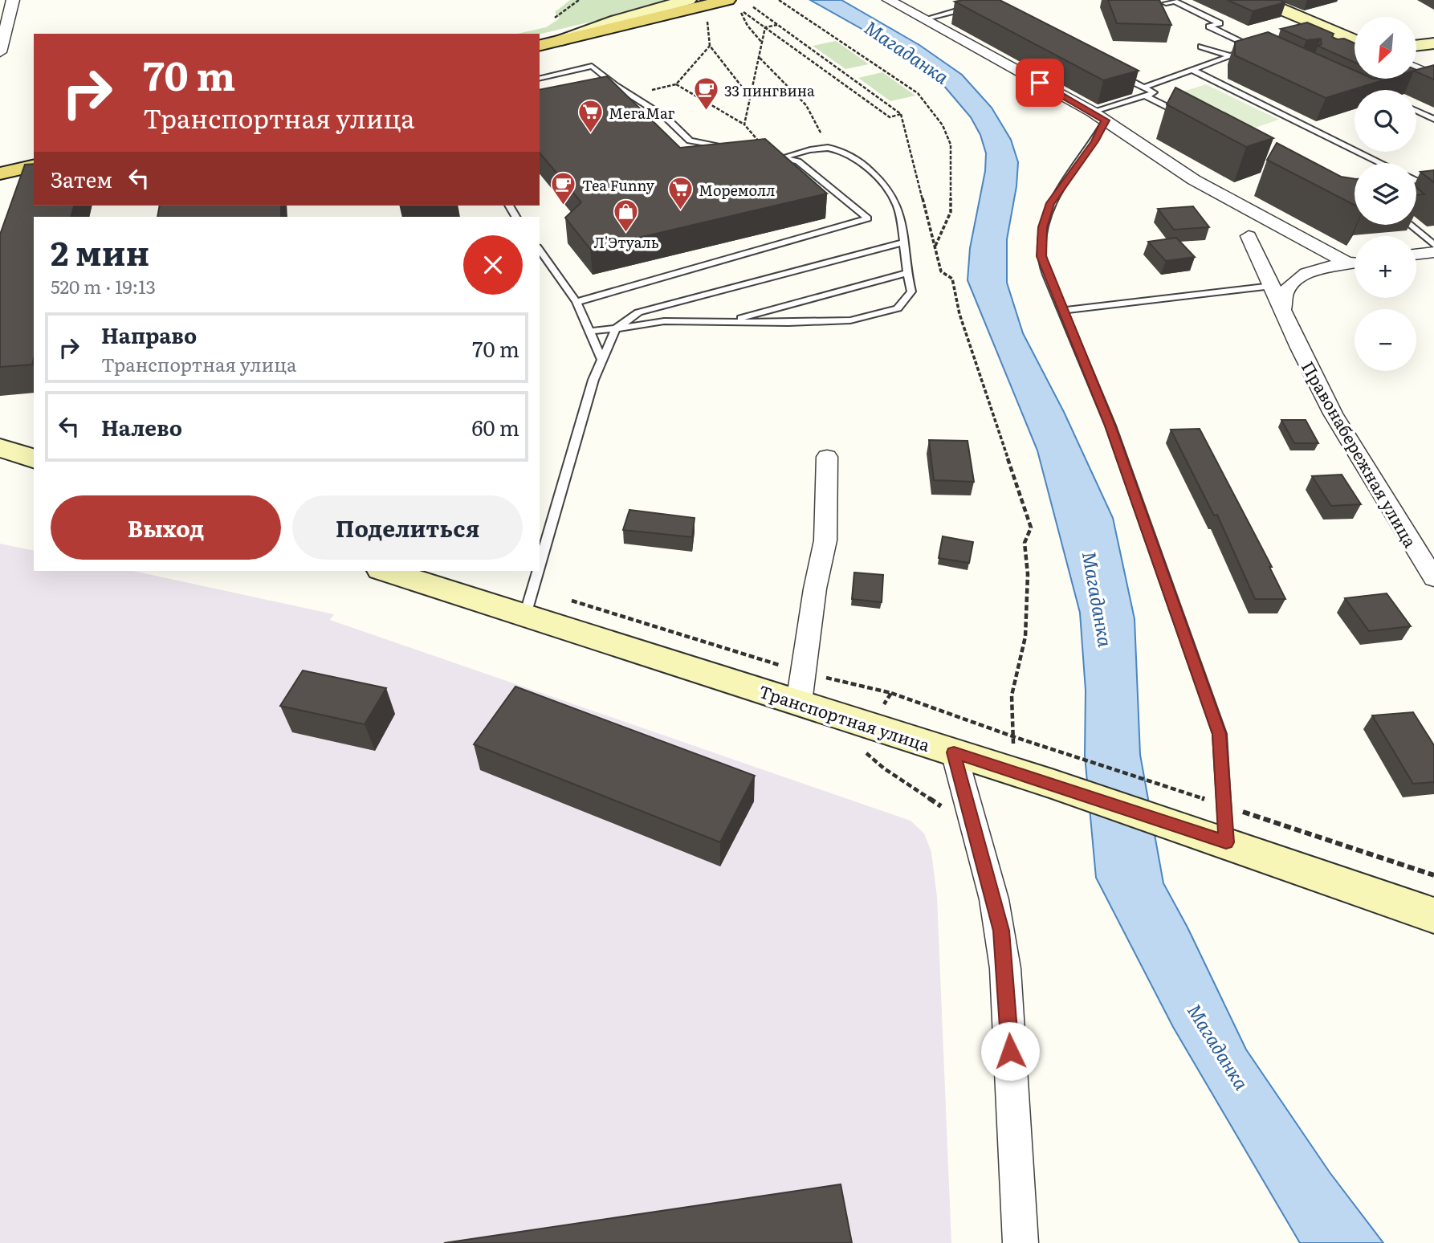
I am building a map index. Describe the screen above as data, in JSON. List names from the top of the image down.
{
  "streets": {
    "main road": ["Транспортная улица"],
    "street": ["Правонабережная улица"]
  },
  "water": ["Магаданка"],
  "places": {
    "cafe": ["33 пингвина", "Tea Funny"],
    "supermarket": ["МегаМаг", "Моремолл"],
    "shop": ["Л'Этуаль"]
  },
  "north": "bottom left",
  "page": {
    "map_buttons": ["+", "−"],
    "turn": ["70 m", "Транспортная улица"],
    "then": "Затем",
    "heading": ["2 мин", "520 m · 19:13"],
    "list": [
      {
        "name": "Направо",
        "note": "Транспортная улица",
        "value": "70 m"
      },
      {
        "name": "Налево",
        "value": "60 m"
      }
    ],
    "buttons": ["Выход", "Поделиться"]
  }
}
